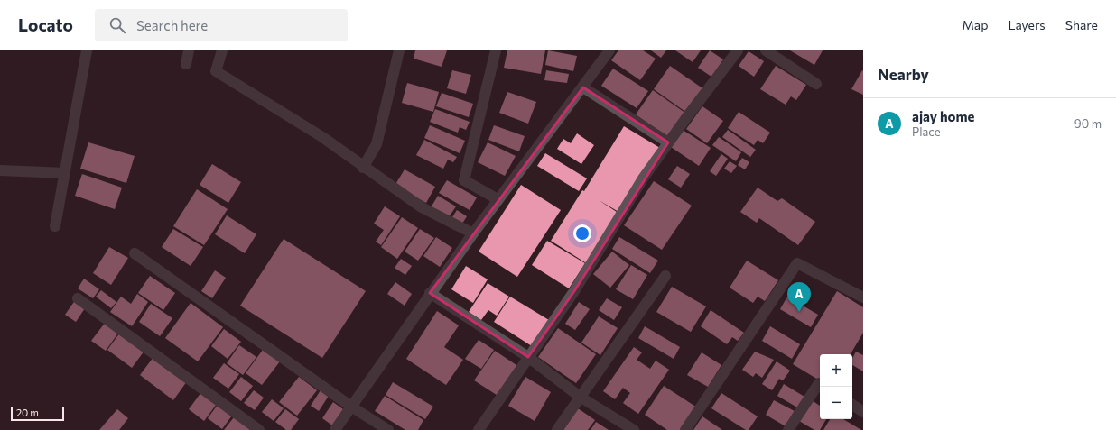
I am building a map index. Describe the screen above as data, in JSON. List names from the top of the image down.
{
  "scale_bar": "20 m",
  "page": {
    "header": "Locato",
    "search": "Search here",
    "nav": ["Map", "Layers", "Share"],
    "heading": "Nearby",
    "list": [
      {
        "mark": "A",
        "name": "ajay home",
        "note": "Place",
        "value": "90 m"
      }
    ],
    "pins": "A",
    "map_buttons": ["+", "−"],
    "scale": "20 m"
  }
}
